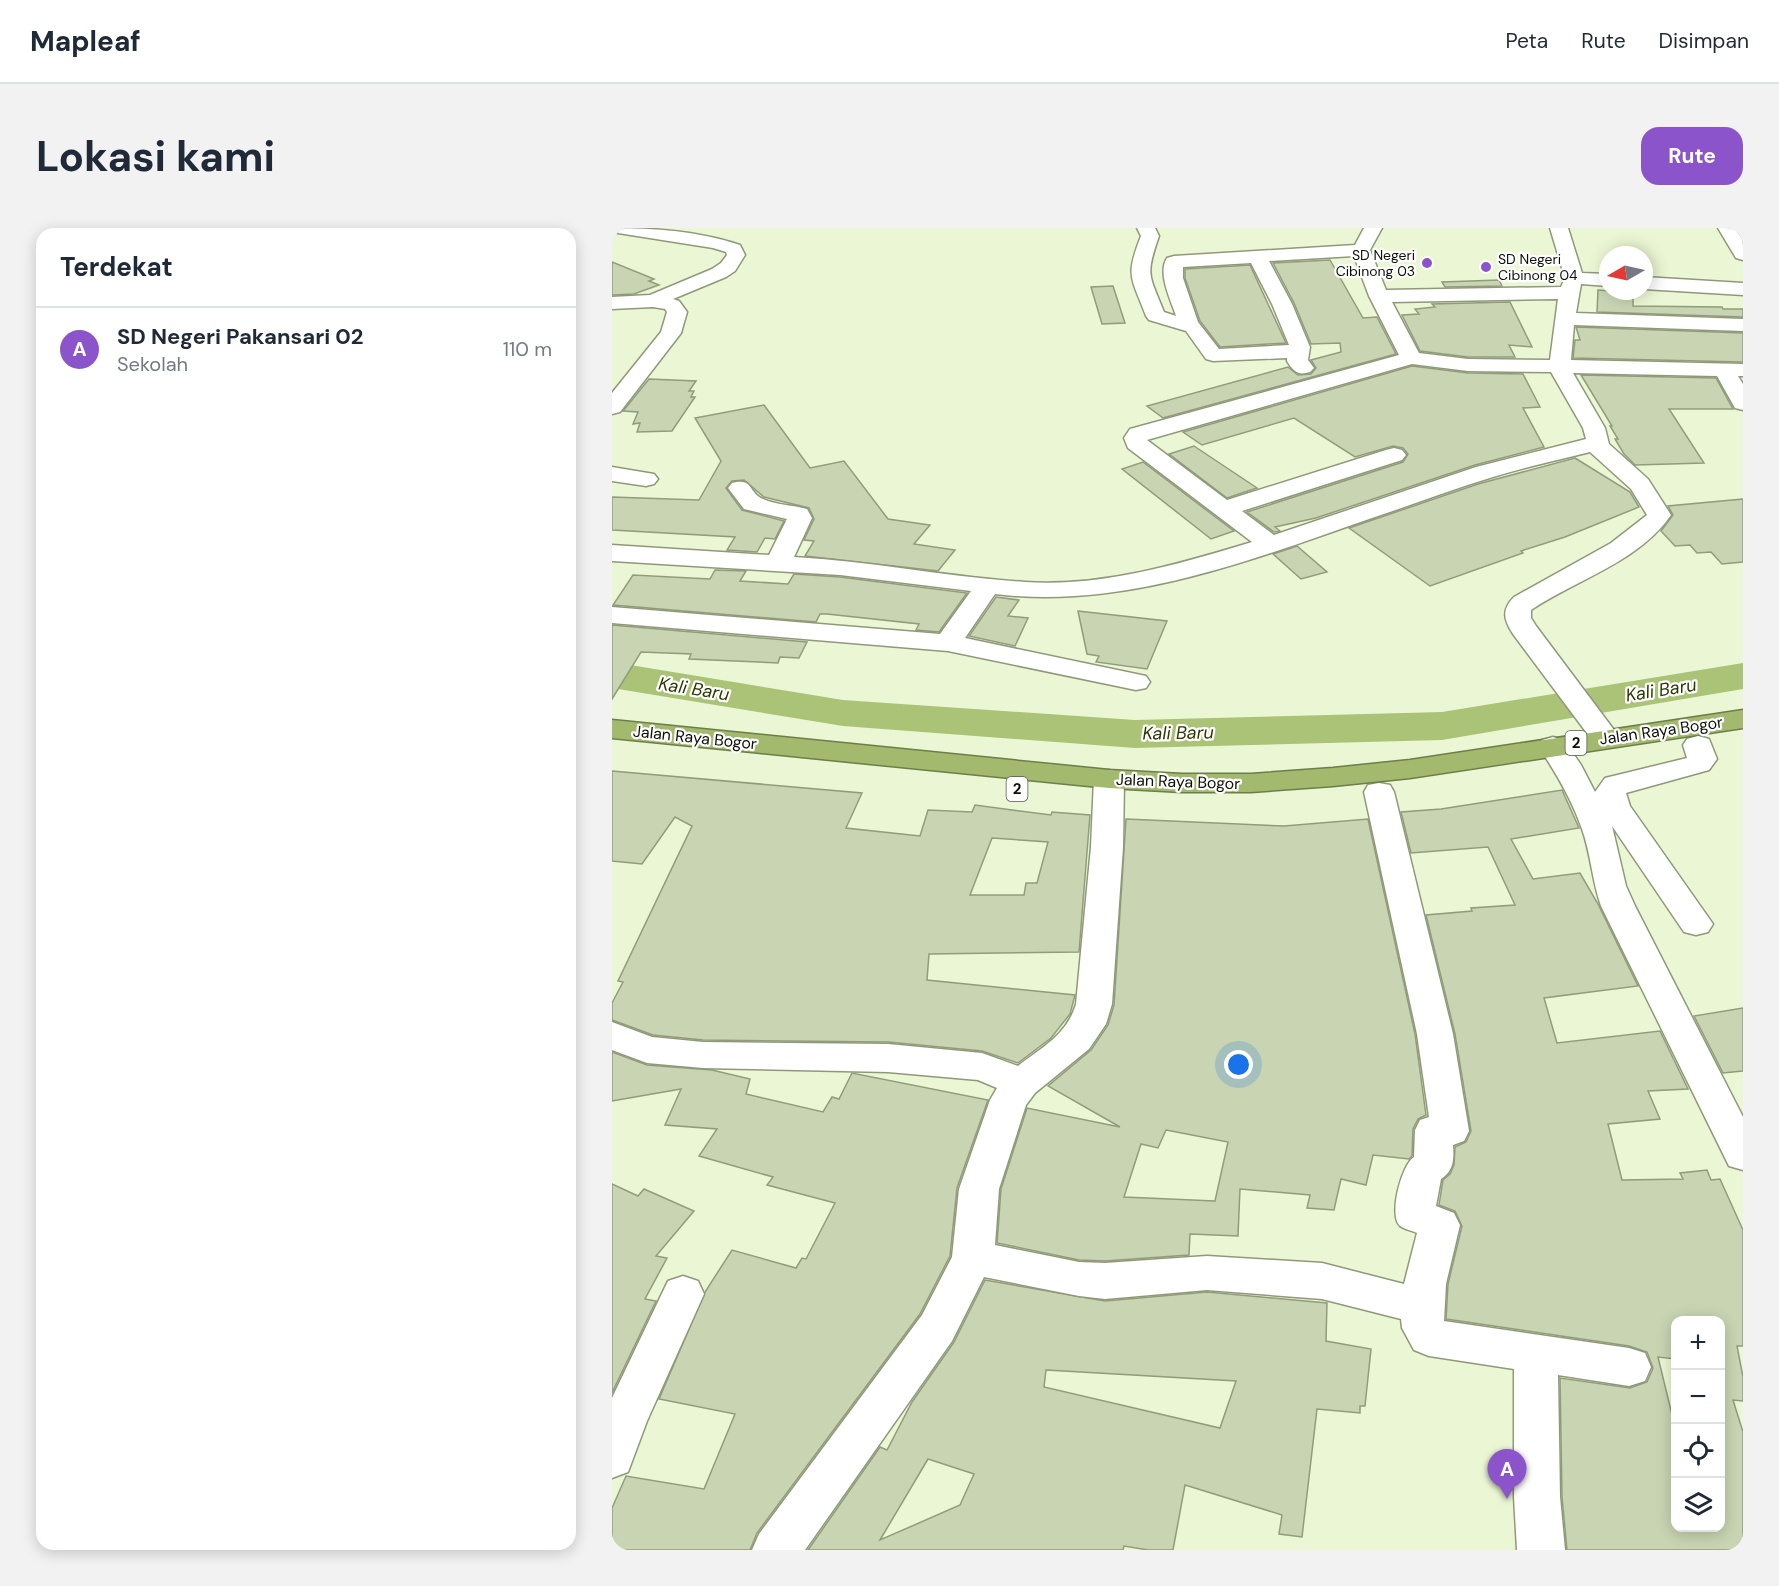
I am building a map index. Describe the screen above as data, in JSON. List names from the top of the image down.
{
  "streets": {
    "highway": ["Jalan Raya Bogor", "2"]
  },
  "water": ["Kali Baru"],
  "places": ["SD Negeri Cibinong 03", "SD Negeri Cibinong 04"],
  "north": "left",
  "page": {
    "header": "Mapleaf",
    "nav": ["Peta", "Rute", "Disimpan"],
    "buttons": "Rute",
    "title": "Lokasi kami",
    "heading": "Terdekat",
    "list": [
      {
        "mark": "A",
        "name": "SD Negeri Pakansari 02",
        "note": "Sekolah",
        "value": "110 m"
      }
    ],
    "map_buttons": ["+", "−"],
    "pins": "A"
  }
}
